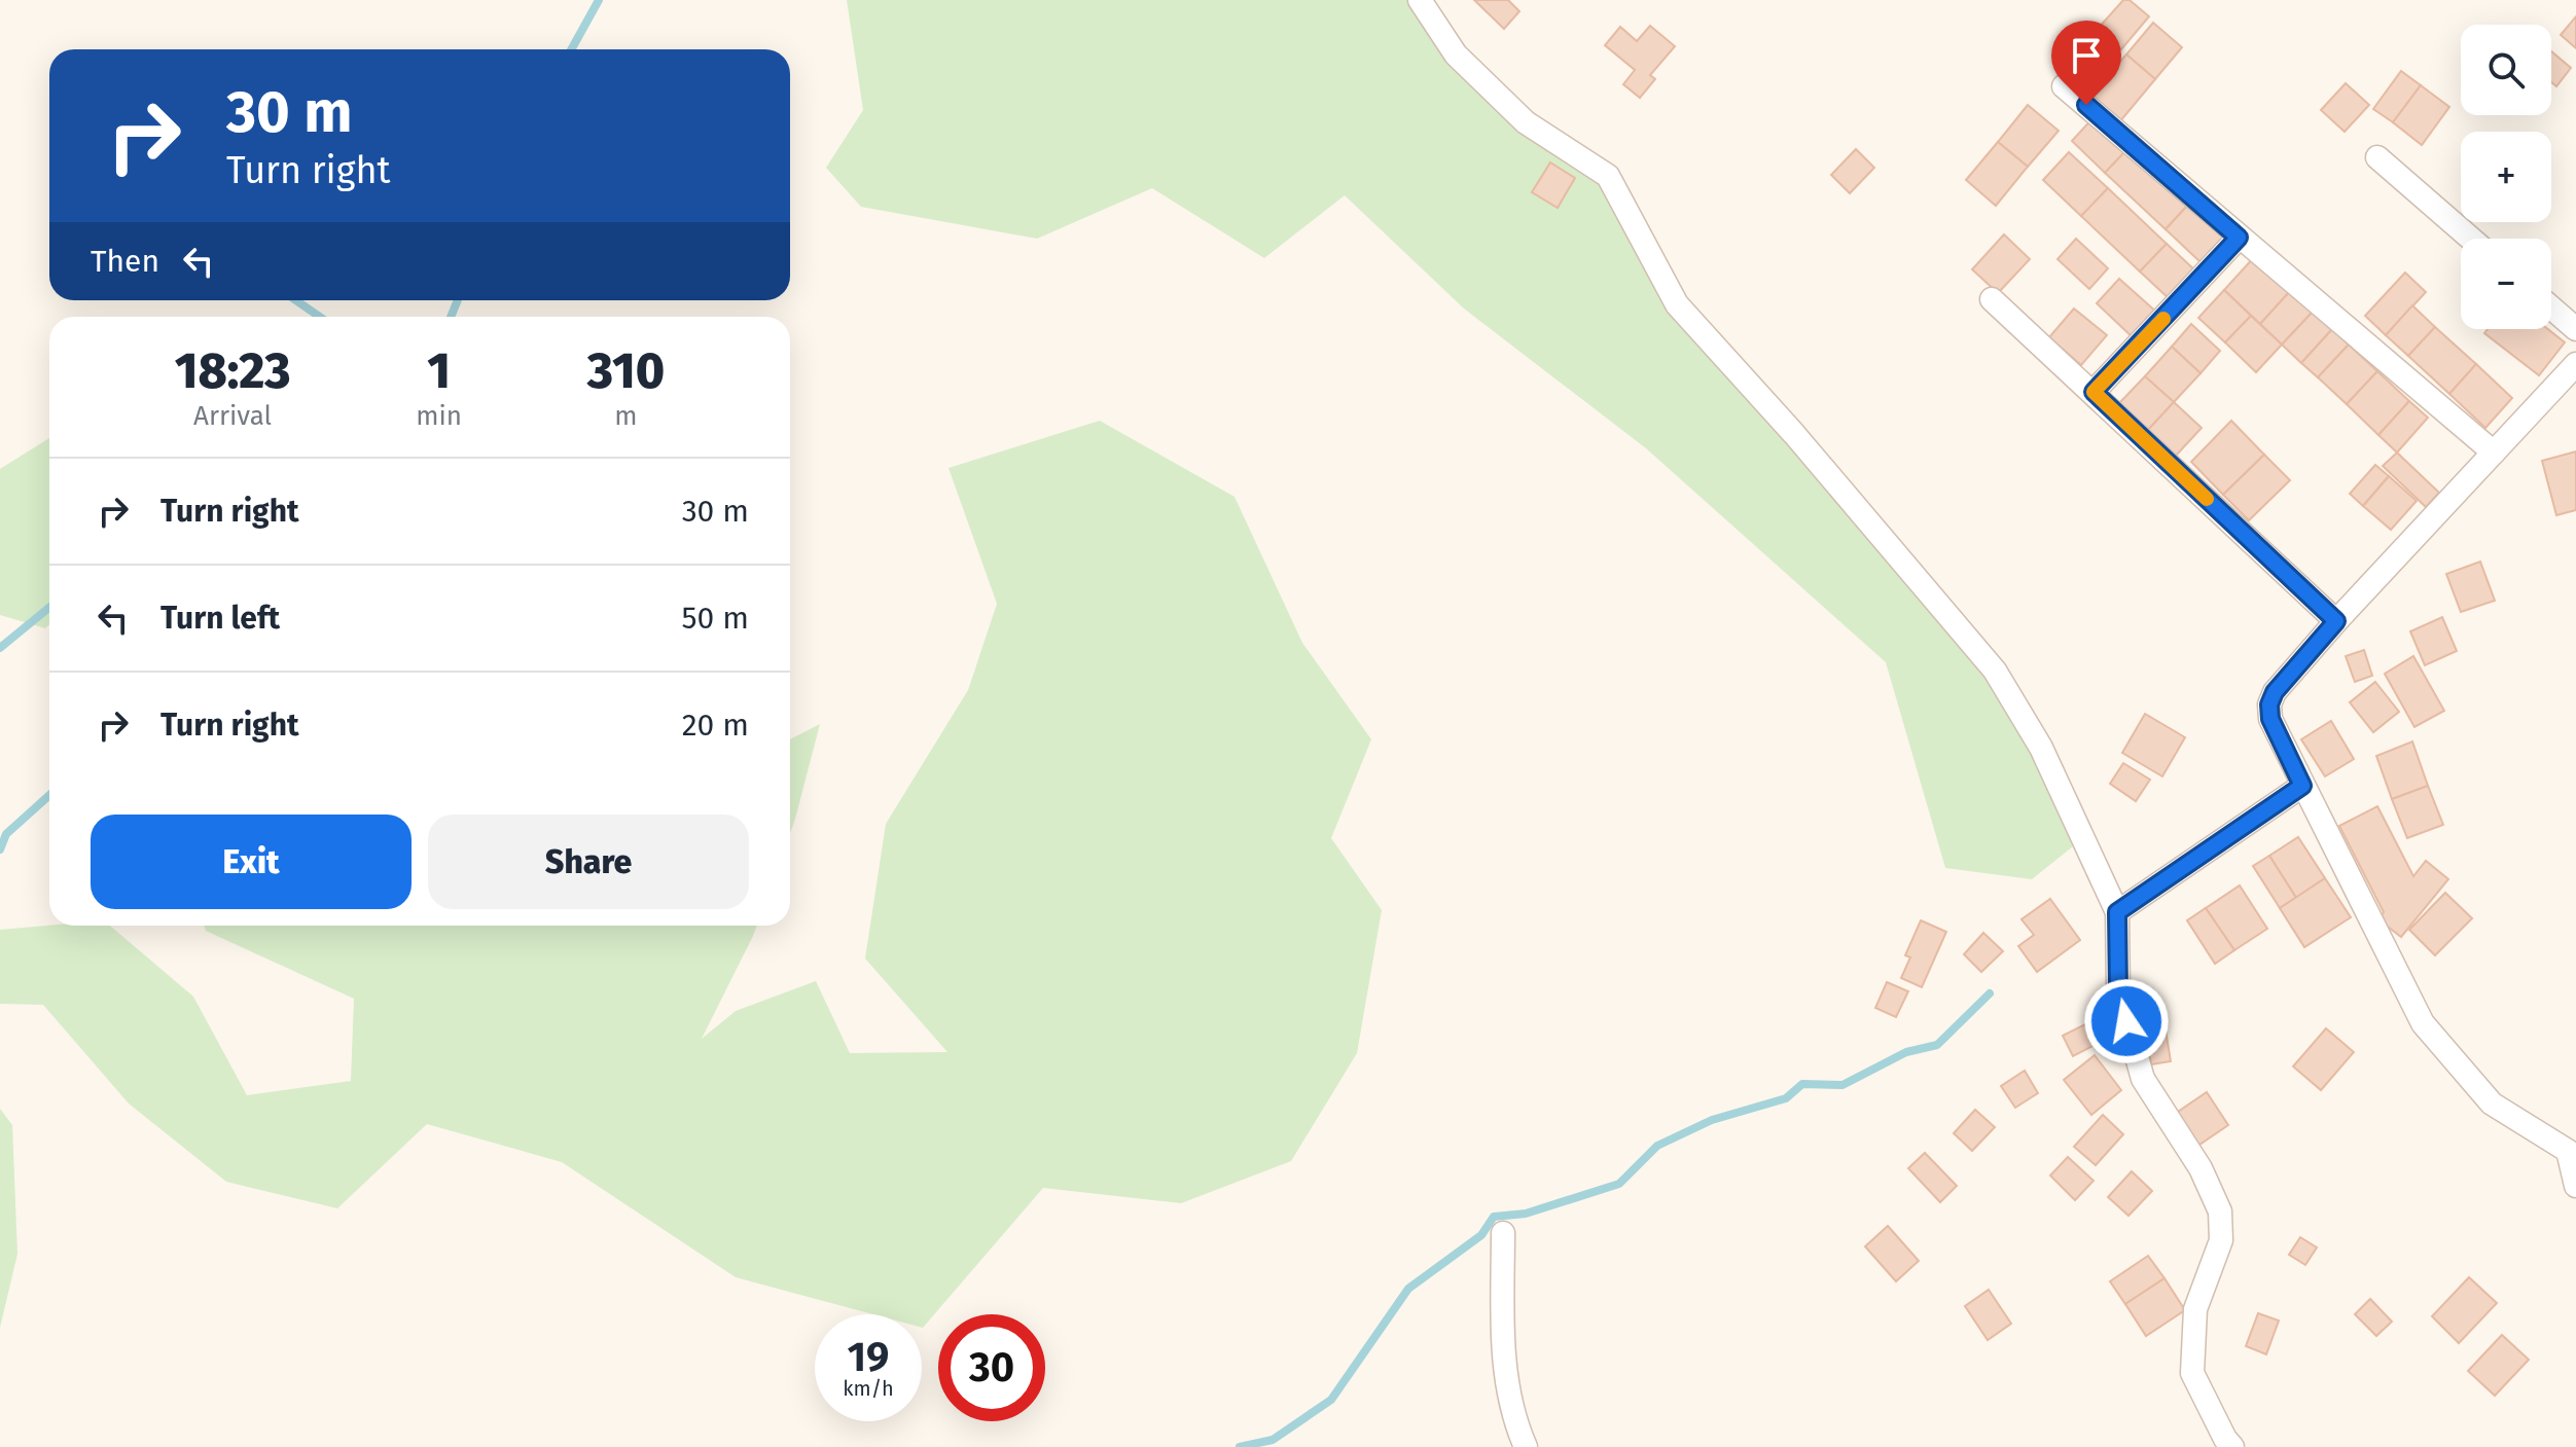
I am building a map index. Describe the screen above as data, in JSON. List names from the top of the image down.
{
  "page": {
    "map_buttons": ["+", "−"],
    "turn": ["30 m", "Turn right"],
    "then": "Then",
    "eta": [
      "18:23",
      "Arrival",
      "1",
      "min",
      "310",
      "m"
    ],
    "list": [
      {
        "name": "Turn right",
        "value": "30 m"
      },
      {
        "name": "Turn left",
        "value": "50 m"
      },
      {
        "name": "Turn right",
        "value": "20 m"
      }
    ],
    "buttons": ["Exit", "Share"],
    "speed": "19 km/h",
    "limit": "30"
  }
}
